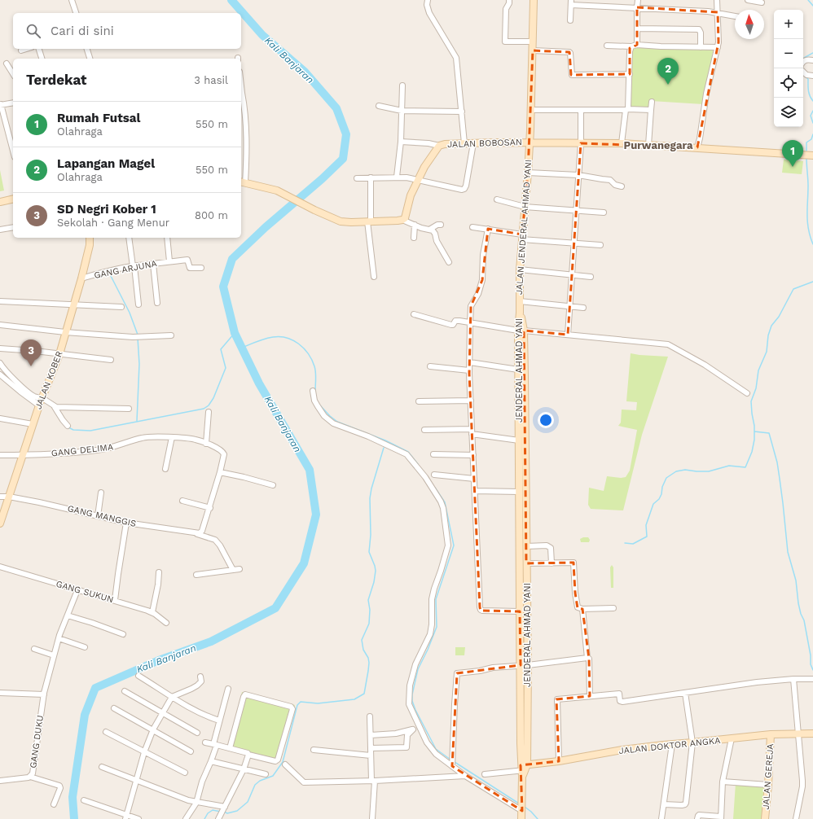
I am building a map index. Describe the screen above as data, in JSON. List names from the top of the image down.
{
  "streets": {
    "street": [
      "JALAN BOBOSAN",
      "JALAN JENDERAL AHMAD YANI",
      "GANG ARJUNA",
      "JENDERAL AHMAD YANI",
      "JALAN KOBER",
      "GANG DELIMA",
      "GANG MANGGIS",
      "GANG SUKUN",
      "GANG DUKU",
      "JALAN DOKTOR ANGKA",
      "JALAN GEREJA"
    ]
  },
  "crossings": [
    ["JALAN BOBOSAN", "JALAN JENDERAL AHMAD YANI"],
    ["JALAN JENDERAL AHMAD YANI", "JENDERAL AHMAD YANI"],
    ["GANG ARJUNA", "JALAN KOBER"],
    ["JENDERAL AHMAD YANI", "JALAN DOKTOR ANGKA"],
    ["JALAN KOBER", "GANG DELIMA"],
    ["JALAN KOBER", "GANG MANGGIS"],
    ["GANG DELIMA", "GANG MANGGIS"],
    ["GANG SUKUN", "GANG DUKU"],
    ["JALAN DOKTOR ANGKA", "JALAN GEREJA"]
  ],
  "districts": ["Purwanegara"],
  "water": ["Kali Banjaran"],
  "north": "top",
  "page": {
    "map_buttons": ["+", "−"],
    "search": "Cari di sini",
    "pins": ["2", "1", "3"],
    "heading": ["Terdekat", "3 hasil"],
    "list": [
      {
        "mark": "1",
        "name": "Rumah Futsal",
        "note": "Olahraga",
        "value": "550 m"
      },
      {
        "mark": "2",
        "name": "Lapangan Magel",
        "note": "Olahraga",
        "value": "550 m"
      },
      {
        "mark": "3",
        "name": "SD Negri Kober 1",
        "note": "Sekolah · Gang Menur",
        "value": "800 m"
      }
    ]
  }
}
